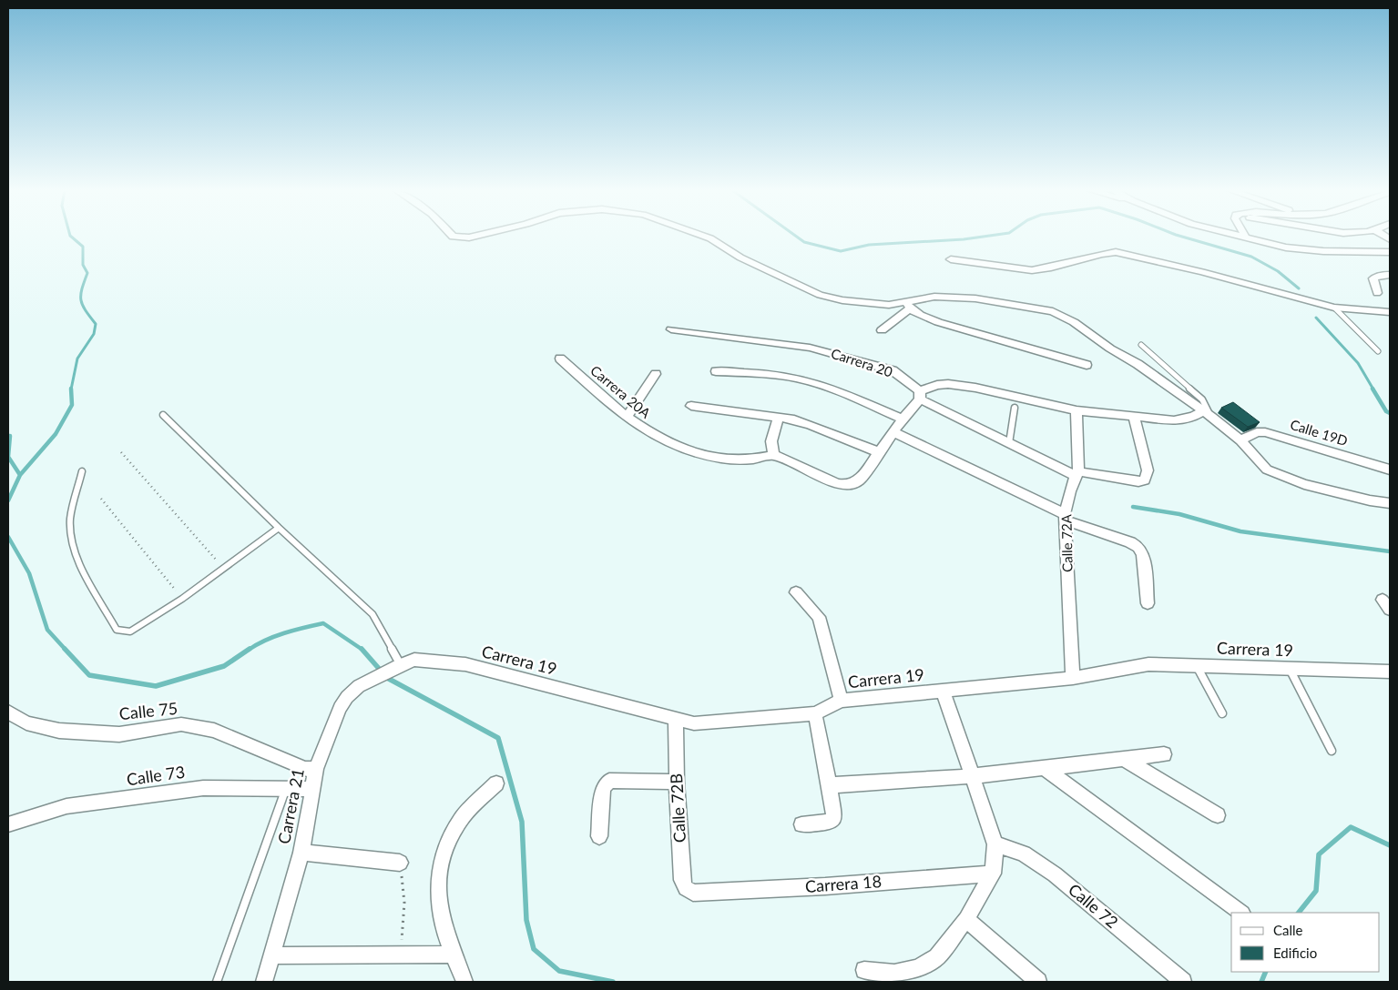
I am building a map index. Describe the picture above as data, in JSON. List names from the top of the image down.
{
  "streets": {
    "street": [
      "Carrera 20",
      "Carrera 20A",
      "Calle 19D",
      "Calle 72A",
      "Carrera 19",
      "Calle 75",
      "Calle 73",
      "Carrera 21",
      "Calle 72B",
      "Carrera 18",
      "Calle 72"
    ]
  },
  "crossings": [
    ["Carrera 20", "Calle 72A"],
    ["Calle 72A", "Carrera 19"],
    ["Carrera 19", "Carrera 21"],
    ["Carrera 19", "Calle 72B"],
    ["Calle 75", "Carrera 21"],
    ["Calle 73", "Carrera 21"],
    ["Calle 72B", "Carrera 18"]
  ],
  "legend": ["Calle", "Edificio"]
}
